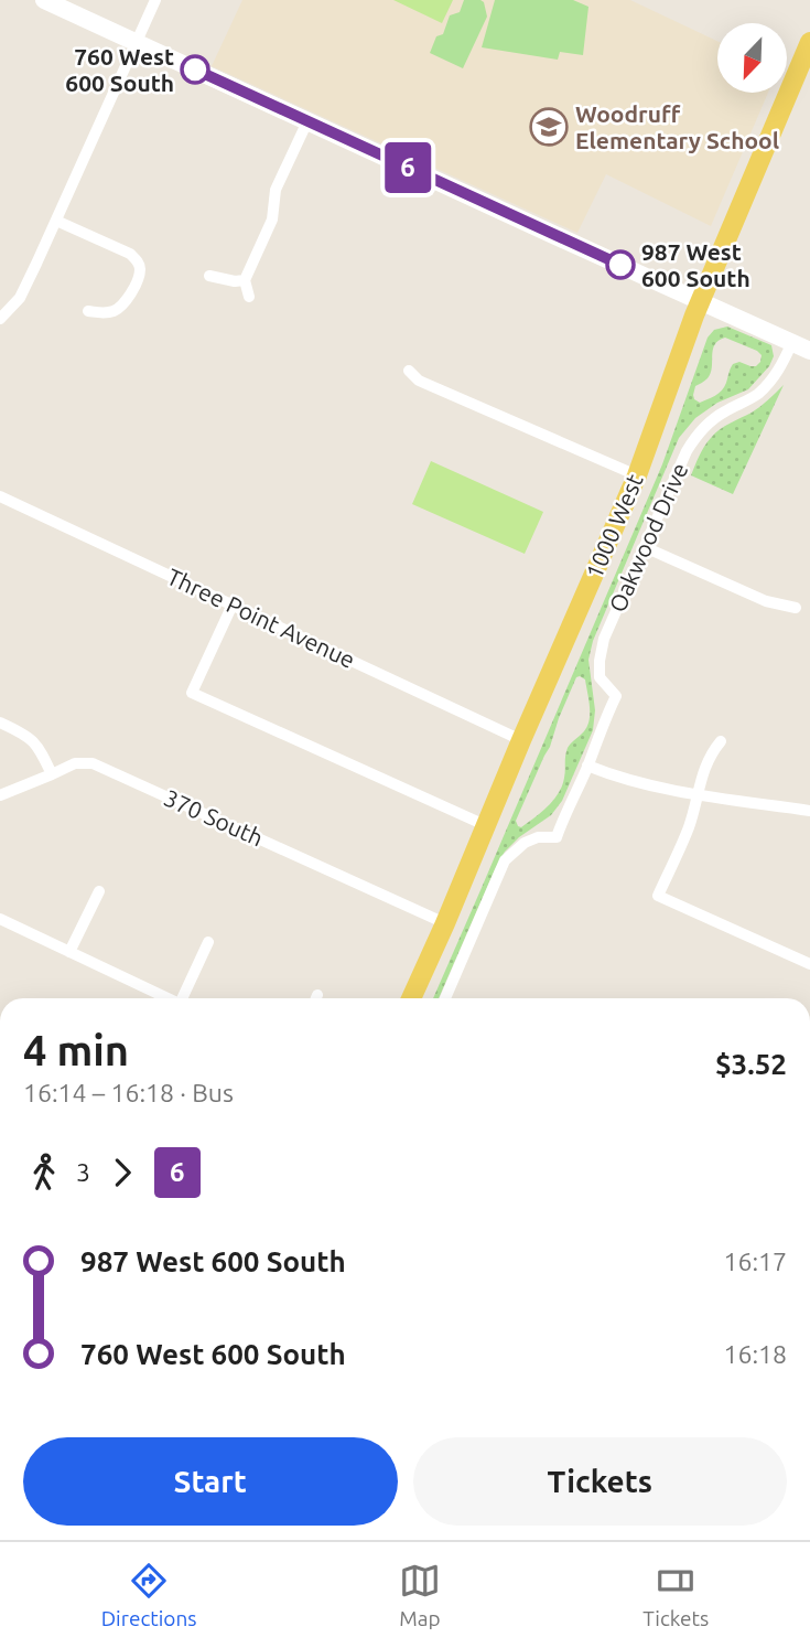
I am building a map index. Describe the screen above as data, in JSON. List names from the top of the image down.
{
  "streets": {
    "main road": ["1000 West"],
    "street": ["Oakwood Drive", "Three Point Avenue", "370 South"]
  },
  "crossings": [
    ["1000 West", "Three Point Avenue"],
    ["1000 West", "370 South"]
  ],
  "places": {
    "other": ["760 West 600 South", "987 West 600 South"],
    "school or university": ["Woodruff Elementary School"]
  },
  "lines": ["bus line 6"],
  "north": "bottom left",
  "page": {
    "on_map": "6",
    "heading": ["4 min", "16:14 – 16:18 · Bus", "$3.52"],
    "legs": ["3", "6"],
    "list": [
      {
        "name": "987 West 600 South",
        "value": "16:17"
      },
      {
        "name": "760 West 600 South",
        "value": "16:18"
      }
    ],
    "buttons": ["Start", "Tickets"],
    "tabs": ["Directions", "Map", "Tickets"]
  }
}
